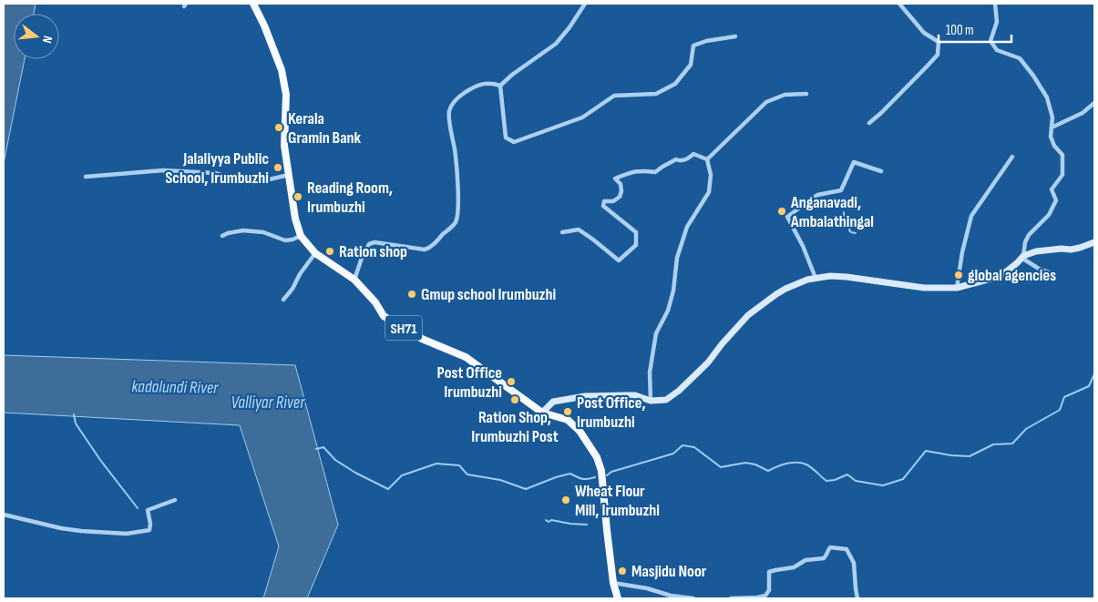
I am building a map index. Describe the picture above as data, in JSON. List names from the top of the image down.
{
  "streets": {
    "main road": ["SH71"]
  },
  "water": ["kadalundi River", "Valliyar River"],
  "places": [
    "Kerala Gramin Bank",
    "Jalaliyya Public School, Irumbuzhi",
    "Reading Room, Irumbuzhi",
    "Anganavadi, Ambalathingal",
    "Ration shop",
    "global agencies",
    "Gmup school Irumbuzhi",
    "Post Office Irumbuzhi",
    "Ration Shop, Irumbuzhi Post",
    "Post Office, Irumbuzhi",
    "Wheat Flour Mill, Irumbuzhi",
    "Masjidu Noor"
  ],
  "scale_bar": "100 m",
  "north": "right"
}
